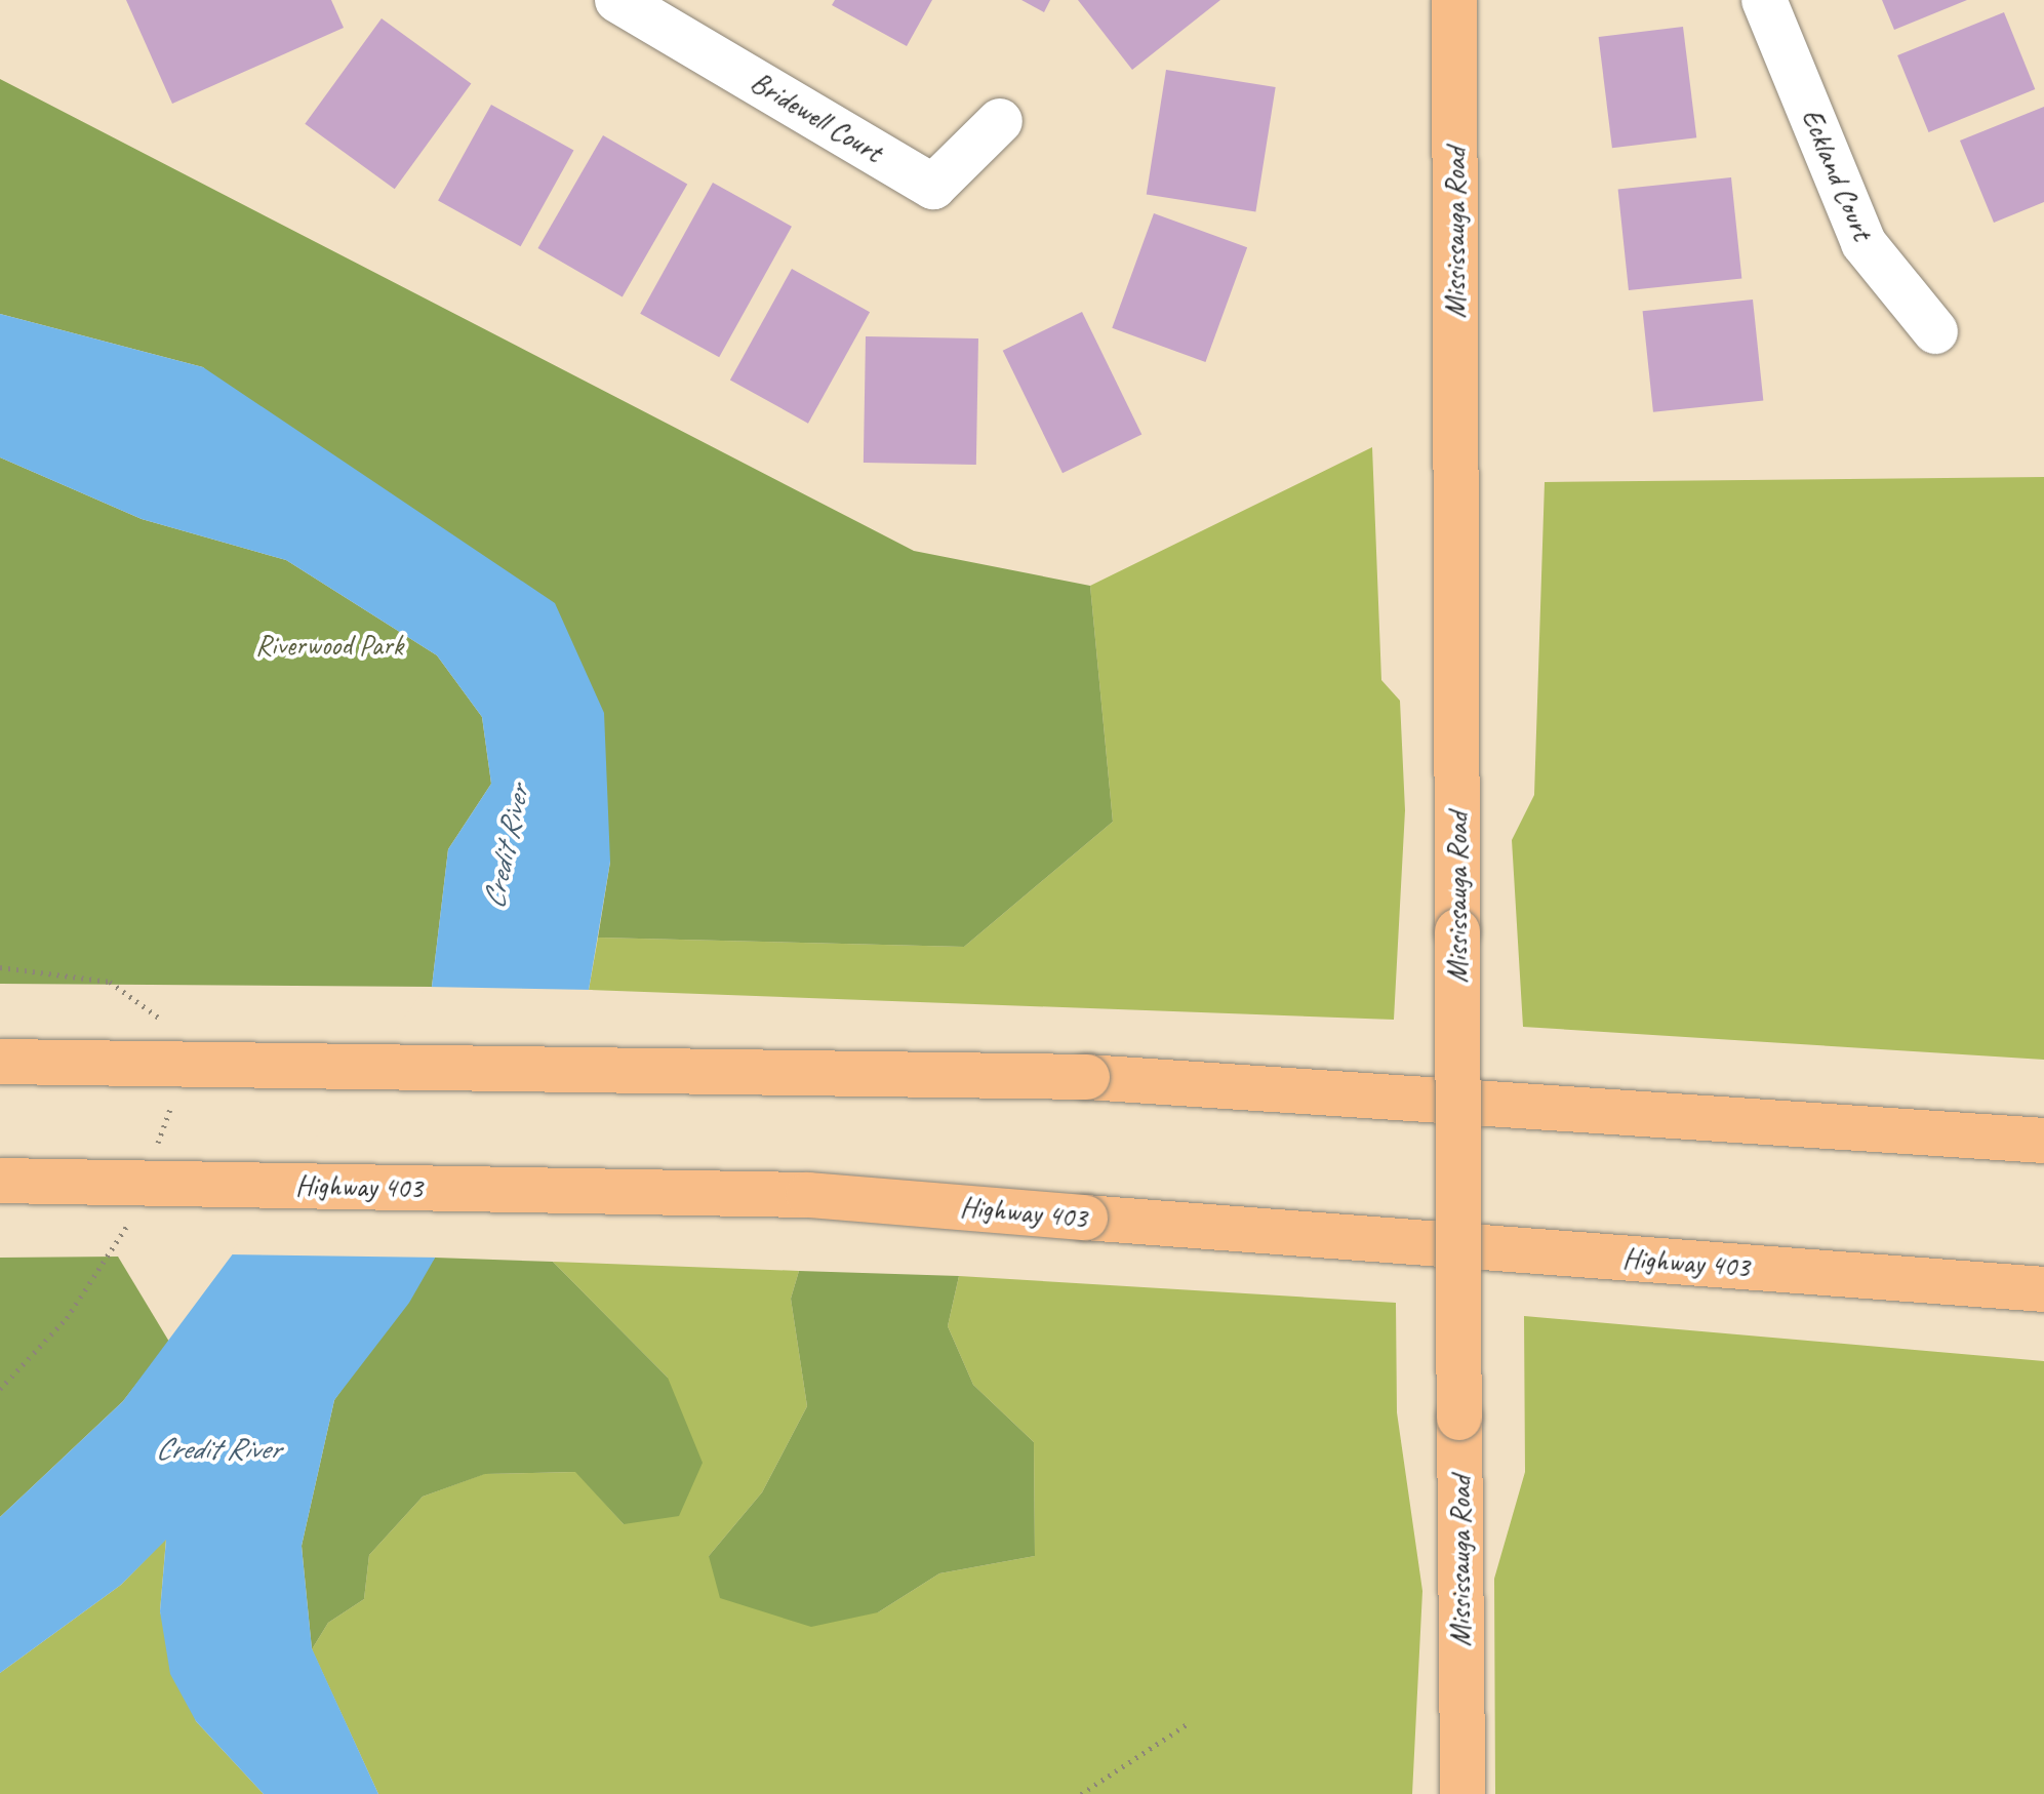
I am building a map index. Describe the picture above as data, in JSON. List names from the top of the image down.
{
  "streets": {
    "main road": ["Mississauga Road", "Highway 403"],
    "street": ["Bridewell Court", "Eckland Court"]
  },
  "water": ["Credit River"],
  "parks": ["Riverwood Park"]
}
